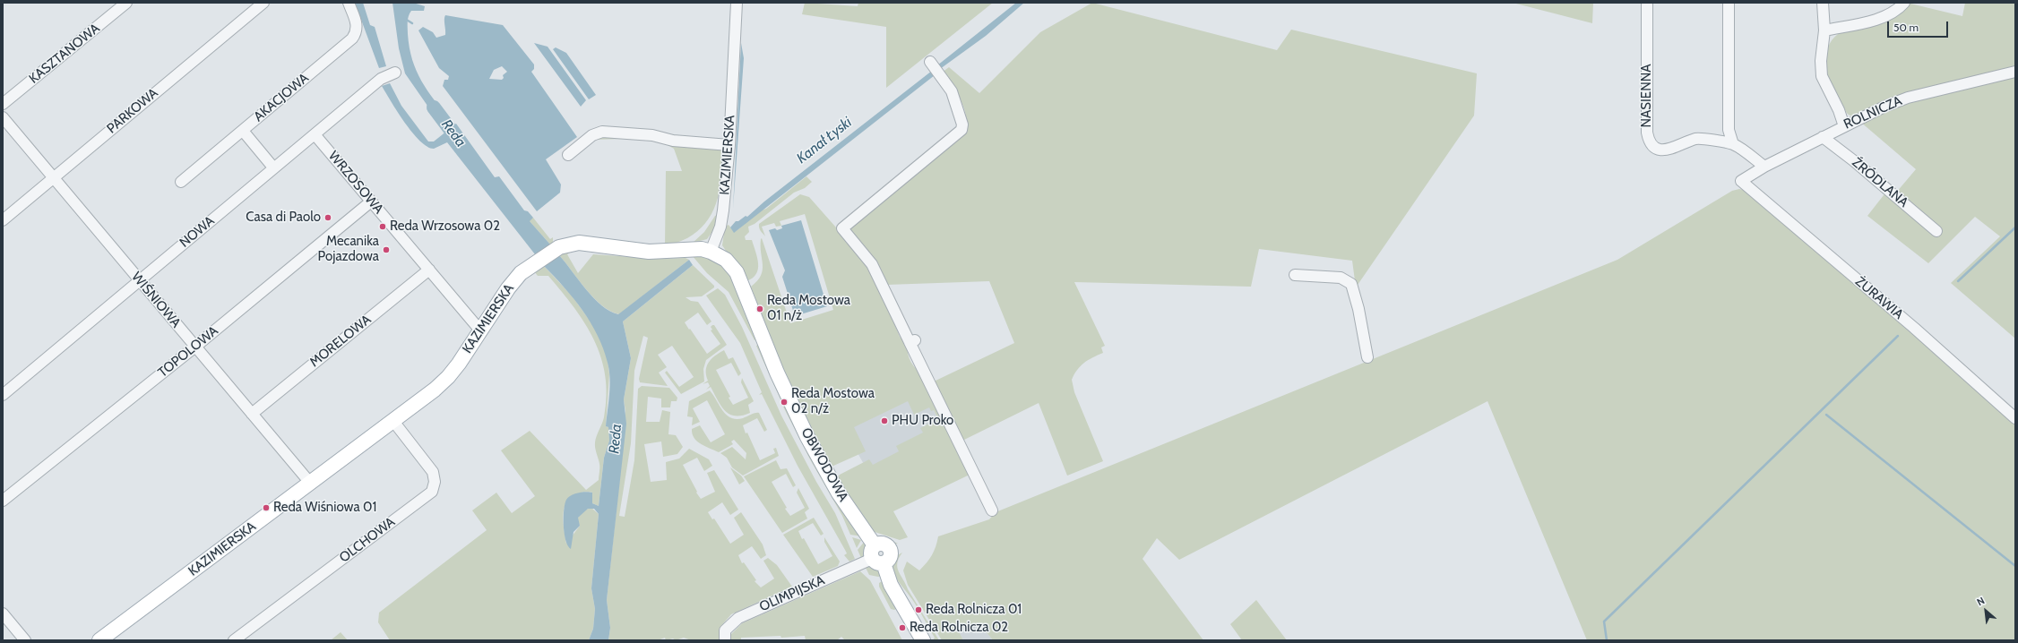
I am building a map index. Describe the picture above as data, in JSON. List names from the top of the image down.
{
  "streets": {
    "main road": ["KAZIMIERSKA", "OBWODOWA"],
    "street": [
      "KASZTANOWA",
      "NASIENNA",
      "AKACJOWA",
      "PARKOWA",
      "ROLNICZA",
      "WRZOSOWA",
      "ŹRÓDLANA",
      "NOWA",
      "ŻURAWIA",
      "WIŚNIOWA",
      "MORELOWA",
      "TOPOLOWA",
      "OLCHOWA",
      "OLIMPIJSKA"
    ]
  },
  "crossings": [
    ["NASIENNA", "ROLNICZA"],
    ["PARKOWA", "WIŚNIOWA"],
    ["ROLNICZA", "ŹRÓDLANA"],
    ["ROLNICZA", "ŻURAWIA"],
    ["KAZIMIERSKA", "WRZOSOWA"],
    ["KAZIMIERSKA", "WIŚNIOWA"],
    ["KAZIMIERSKA", "OBWODOWA"],
    ["KAZIMIERSKA", "OLCHOWA"],
    ["WRZOSOWA", "NOWA"],
    ["WRZOSOWA", "MORELOWA"],
    ["WRZOSOWA", "TOPOLOWA"],
    ["NOWA", "WIŚNIOWA"],
    ["WIŚNIOWA", "MORELOWA"],
    ["WIŚNIOWA", "TOPOLOWA"],
    ["OBWODOWA", "OLIMPIJSKA"]
  ],
  "water": ["Reda", "Kanał Łyski"],
  "places": [
    "Casa di Paolo",
    "Reda Wrzosowa 02",
    "Mecanika Pojazdowa",
    "Reda Mostowa 01 n/ż",
    "Reda Mostowa 02 n/ż",
    "PHU Proko",
    "Reda Wiśniowa 01",
    "Reda Rolnicza 01",
    "Reda Rolnicza 02"
  ],
  "scale_bar": "50 m",
  "north": "top left"
}
